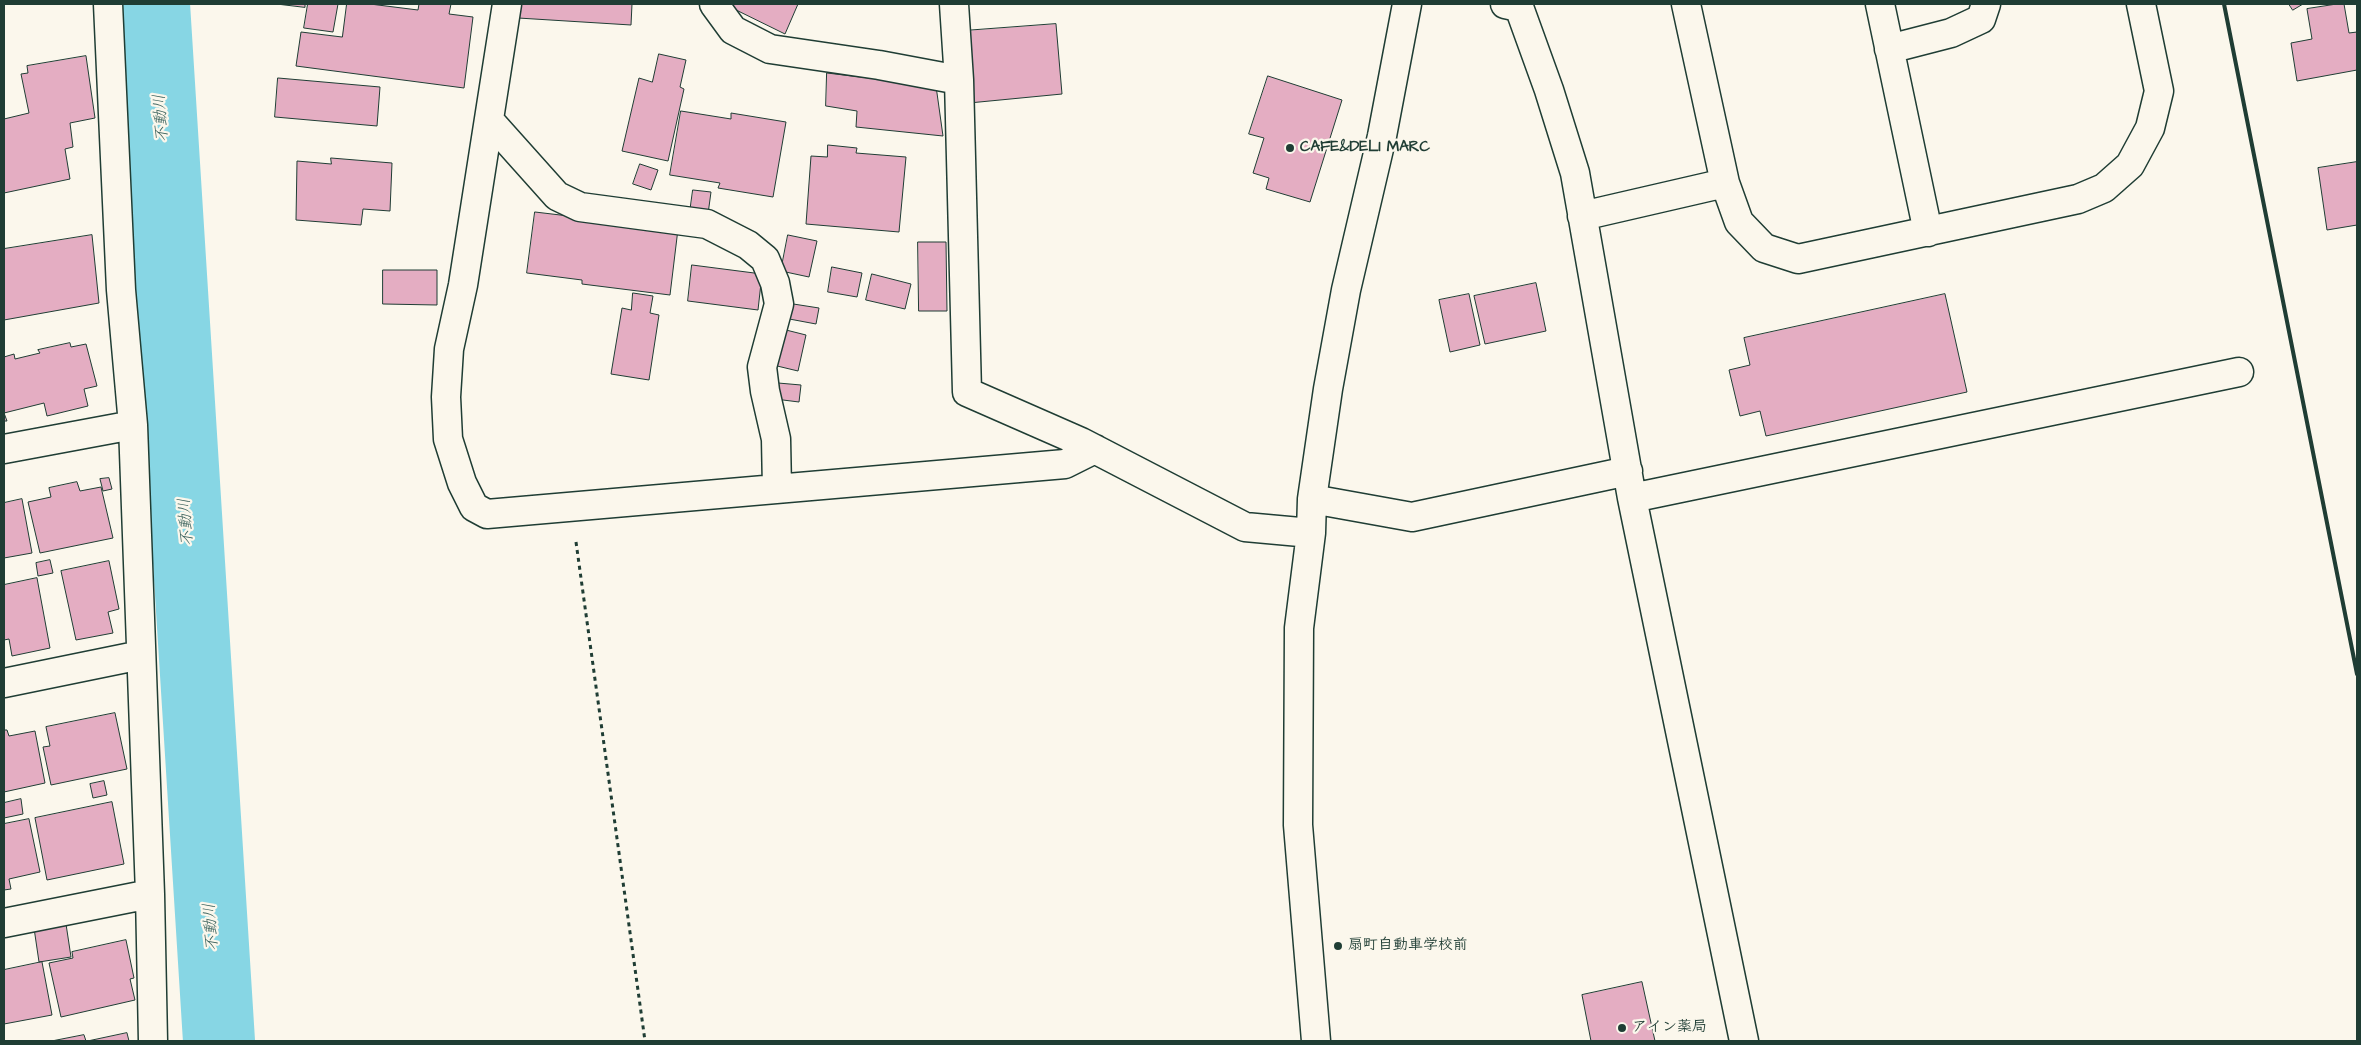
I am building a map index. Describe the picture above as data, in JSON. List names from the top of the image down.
{
  "water": ["不動川"],
  "places": ["CAFE&DELI MARC", "扇町自動車学校前", "アイン薬局"]
}
